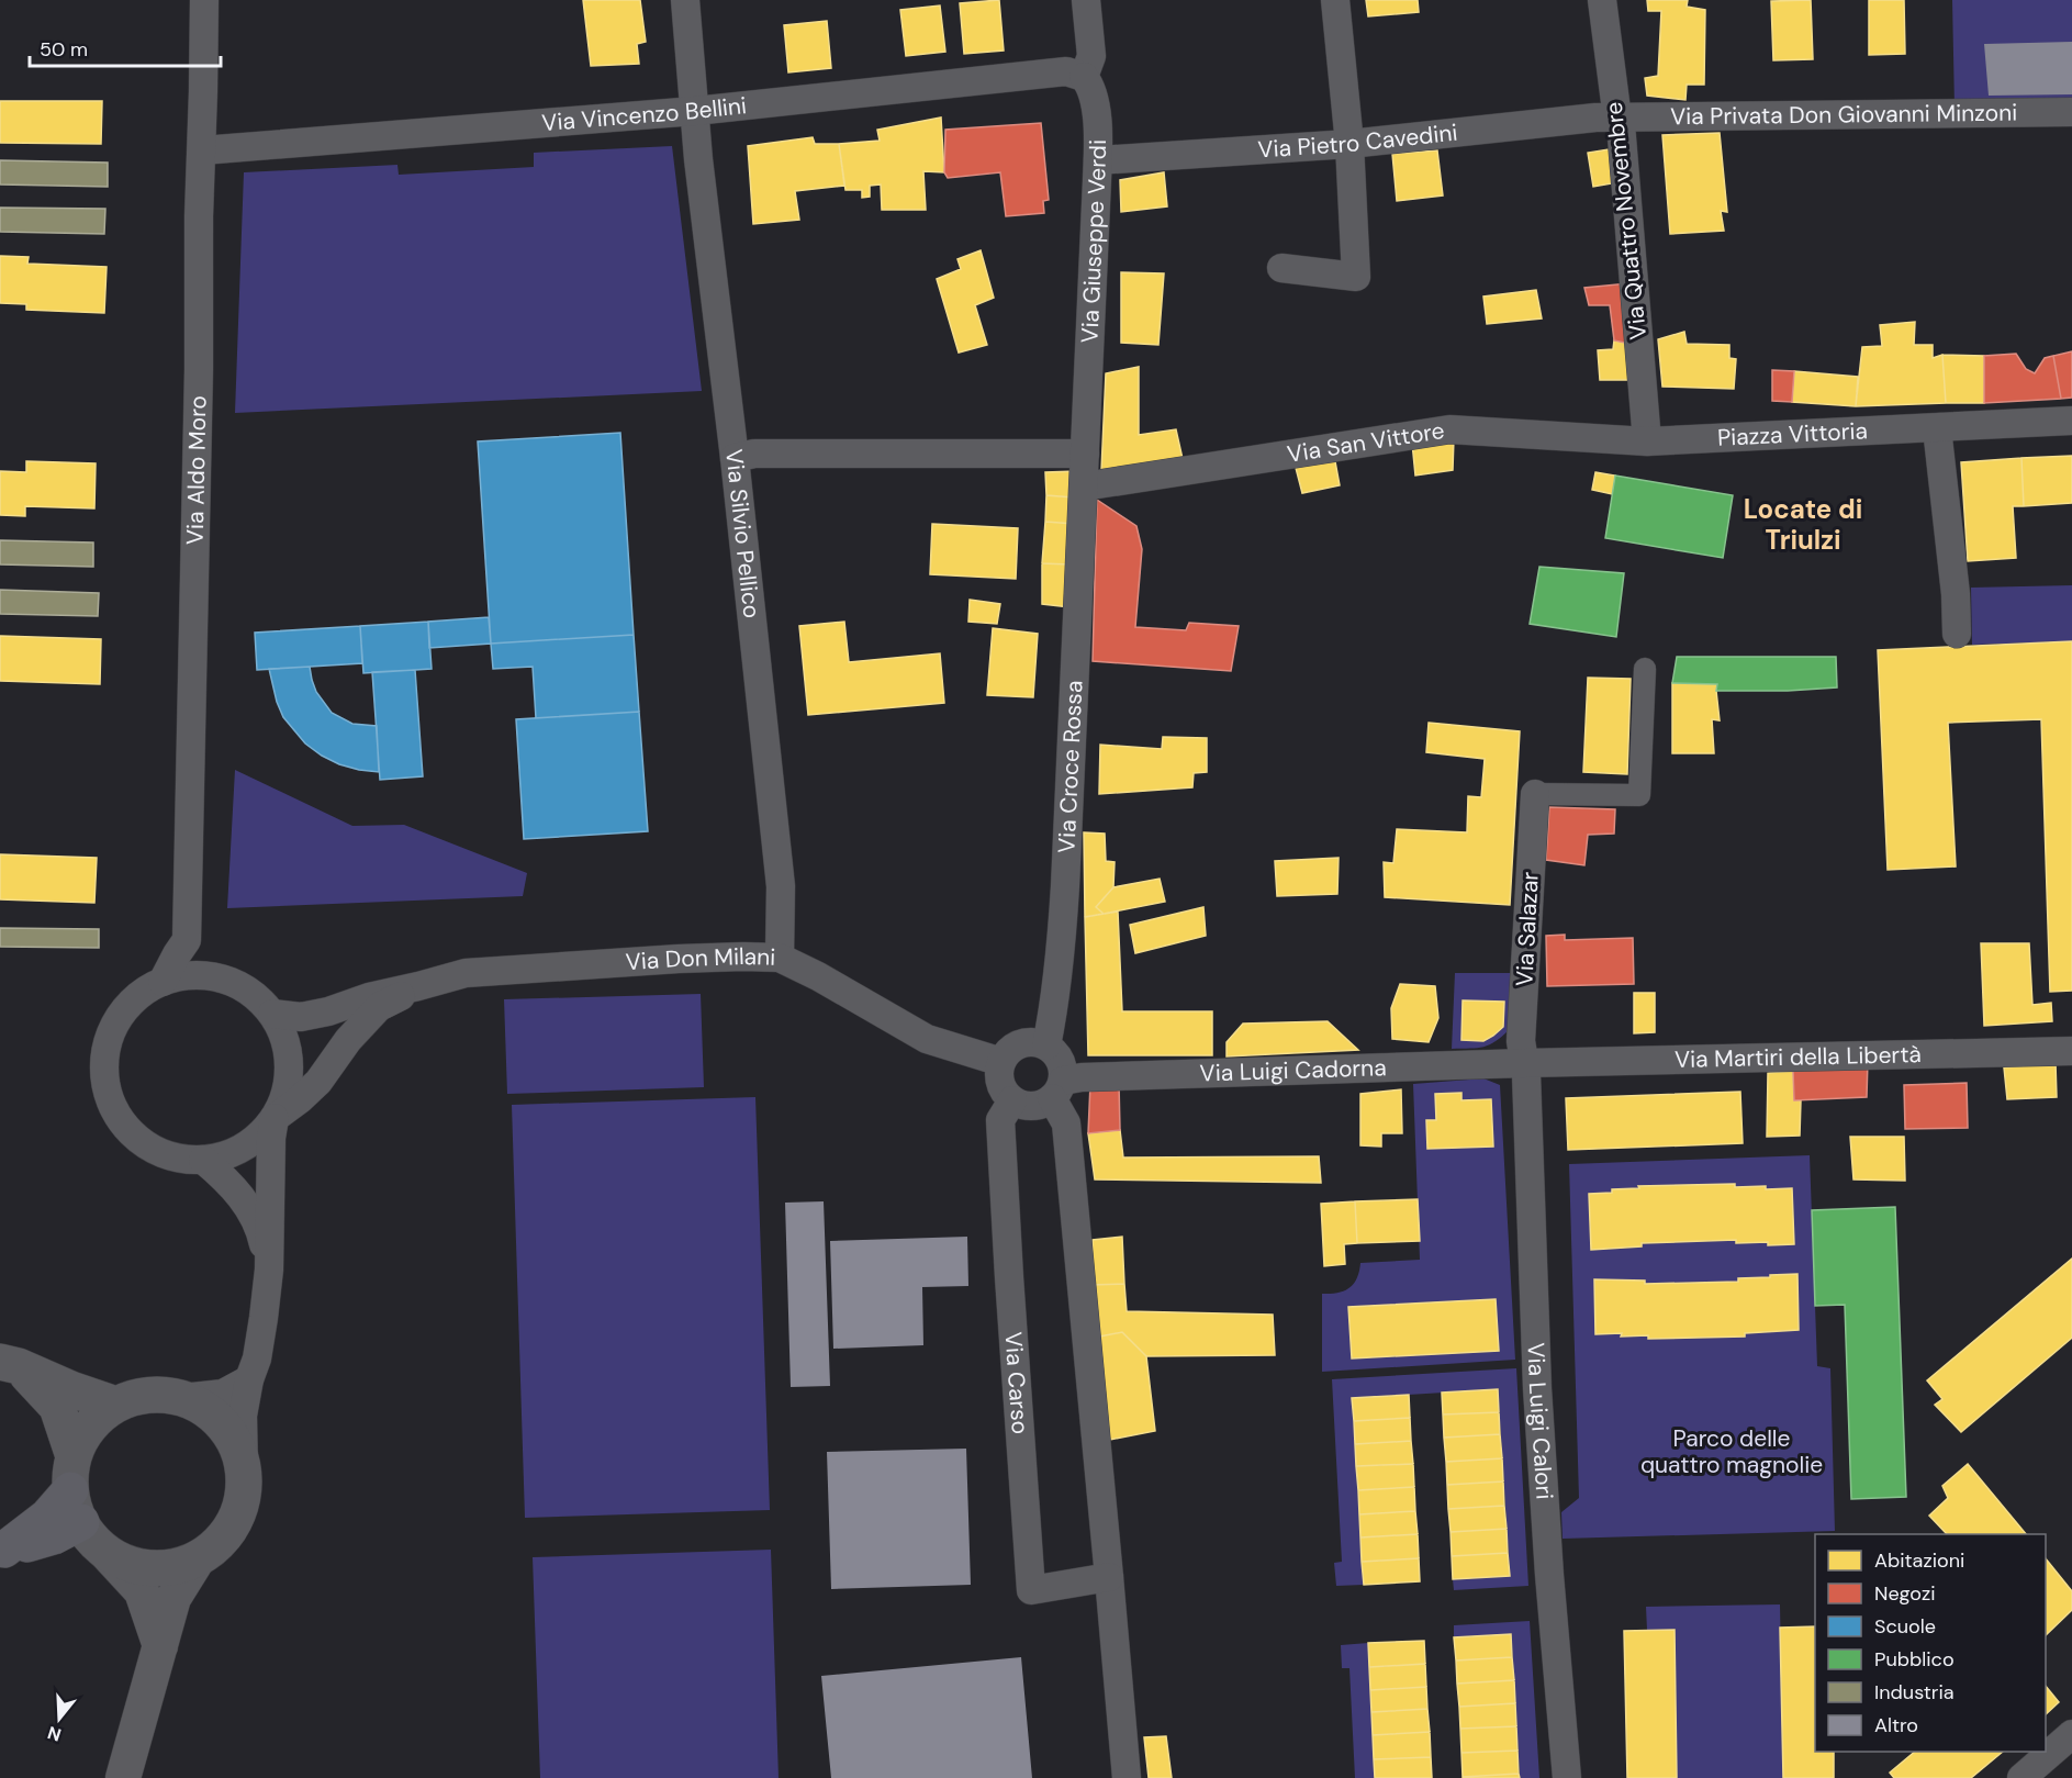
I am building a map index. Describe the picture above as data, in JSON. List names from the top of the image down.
{
  "streets": {
    "street": [
      "Via Vincenzo Bellini",
      "Via Privata Don Giovanni Minzoni",
      "Via Pietro Cavedini",
      "Via Quattro Novembre",
      "Via Giuseppe Verdi",
      "Piazza Vittoria",
      "Via San Vittore",
      "Via Aldo Moro",
      "Via Silvio Pellico",
      "Via Croce Rossa",
      "Via Salazar",
      "Via Don Milani",
      "Via Martiri della Libertà",
      "Via Luigi Cadorna",
      "Via Carso",
      "Via Luigi Calori"
    ]
  },
  "crossings": [
    ["Via Vincenzo Bellini", "Via Giuseppe Verdi"],
    ["Via Vincenzo Bellini", "Via Aldo Moro"],
    ["Via Vincenzo Bellini", "Via Silvio Pellico"],
    ["Via Privata Don Giovanni Minzoni", "Via Pietro Cavedini"],
    ["Via Privata Don Giovanni Minzoni", "Via Quattro Novembre"],
    ["Via Pietro Cavedini", "Via Quattro Novembre"],
    ["Via Pietro Cavedini", "Via Giuseppe Verdi"],
    ["Via Quattro Novembre", "Piazza Vittoria"],
    ["Via Quattro Novembre", "Via San Vittore"],
    ["Via Giuseppe Verdi", "Via San Vittore"],
    ["Via Giuseppe Verdi", "Via Croce Rossa"],
    ["Piazza Vittoria", "Via San Vittore"],
    ["Via San Vittore", "Via Croce Rossa"],
    ["Via Silvio Pellico", "Via Don Milani"],
    ["Via Croce Rossa", "Via Don Milani"],
    ["Via Croce Rossa", "Via Luigi Cadorna"],
    ["Via Croce Rossa", "Via Carso"],
    ["Via Salazar", "Via Martiri della Libertà"],
    ["Via Salazar", "Via Luigi Cadorna"],
    ["Via Salazar", "Via Luigi Calori"],
    ["Via Don Milani", "Via Luigi Cadorna"],
    ["Via Don Milani", "Via Carso"],
    ["Via Martiri della Libertà", "Via Luigi Cadorna"],
    ["Via Martiri della Libertà", "Via Luigi Calori"],
    ["Via Luigi Cadorna", "Via Carso"],
    ["Via Luigi Cadorna", "Via Luigi Calori"]
  ],
  "districts": ["Locate di Triulzi"],
  "parks": ["Parco delle quattro magnolie"],
  "legend": [
    "Abitazioni",
    "Negozi",
    "Scuole",
    "Pubblico",
    "Industria",
    "Altro"
  ],
  "scale_bar": "50 m",
  "north": "bottom"
}
